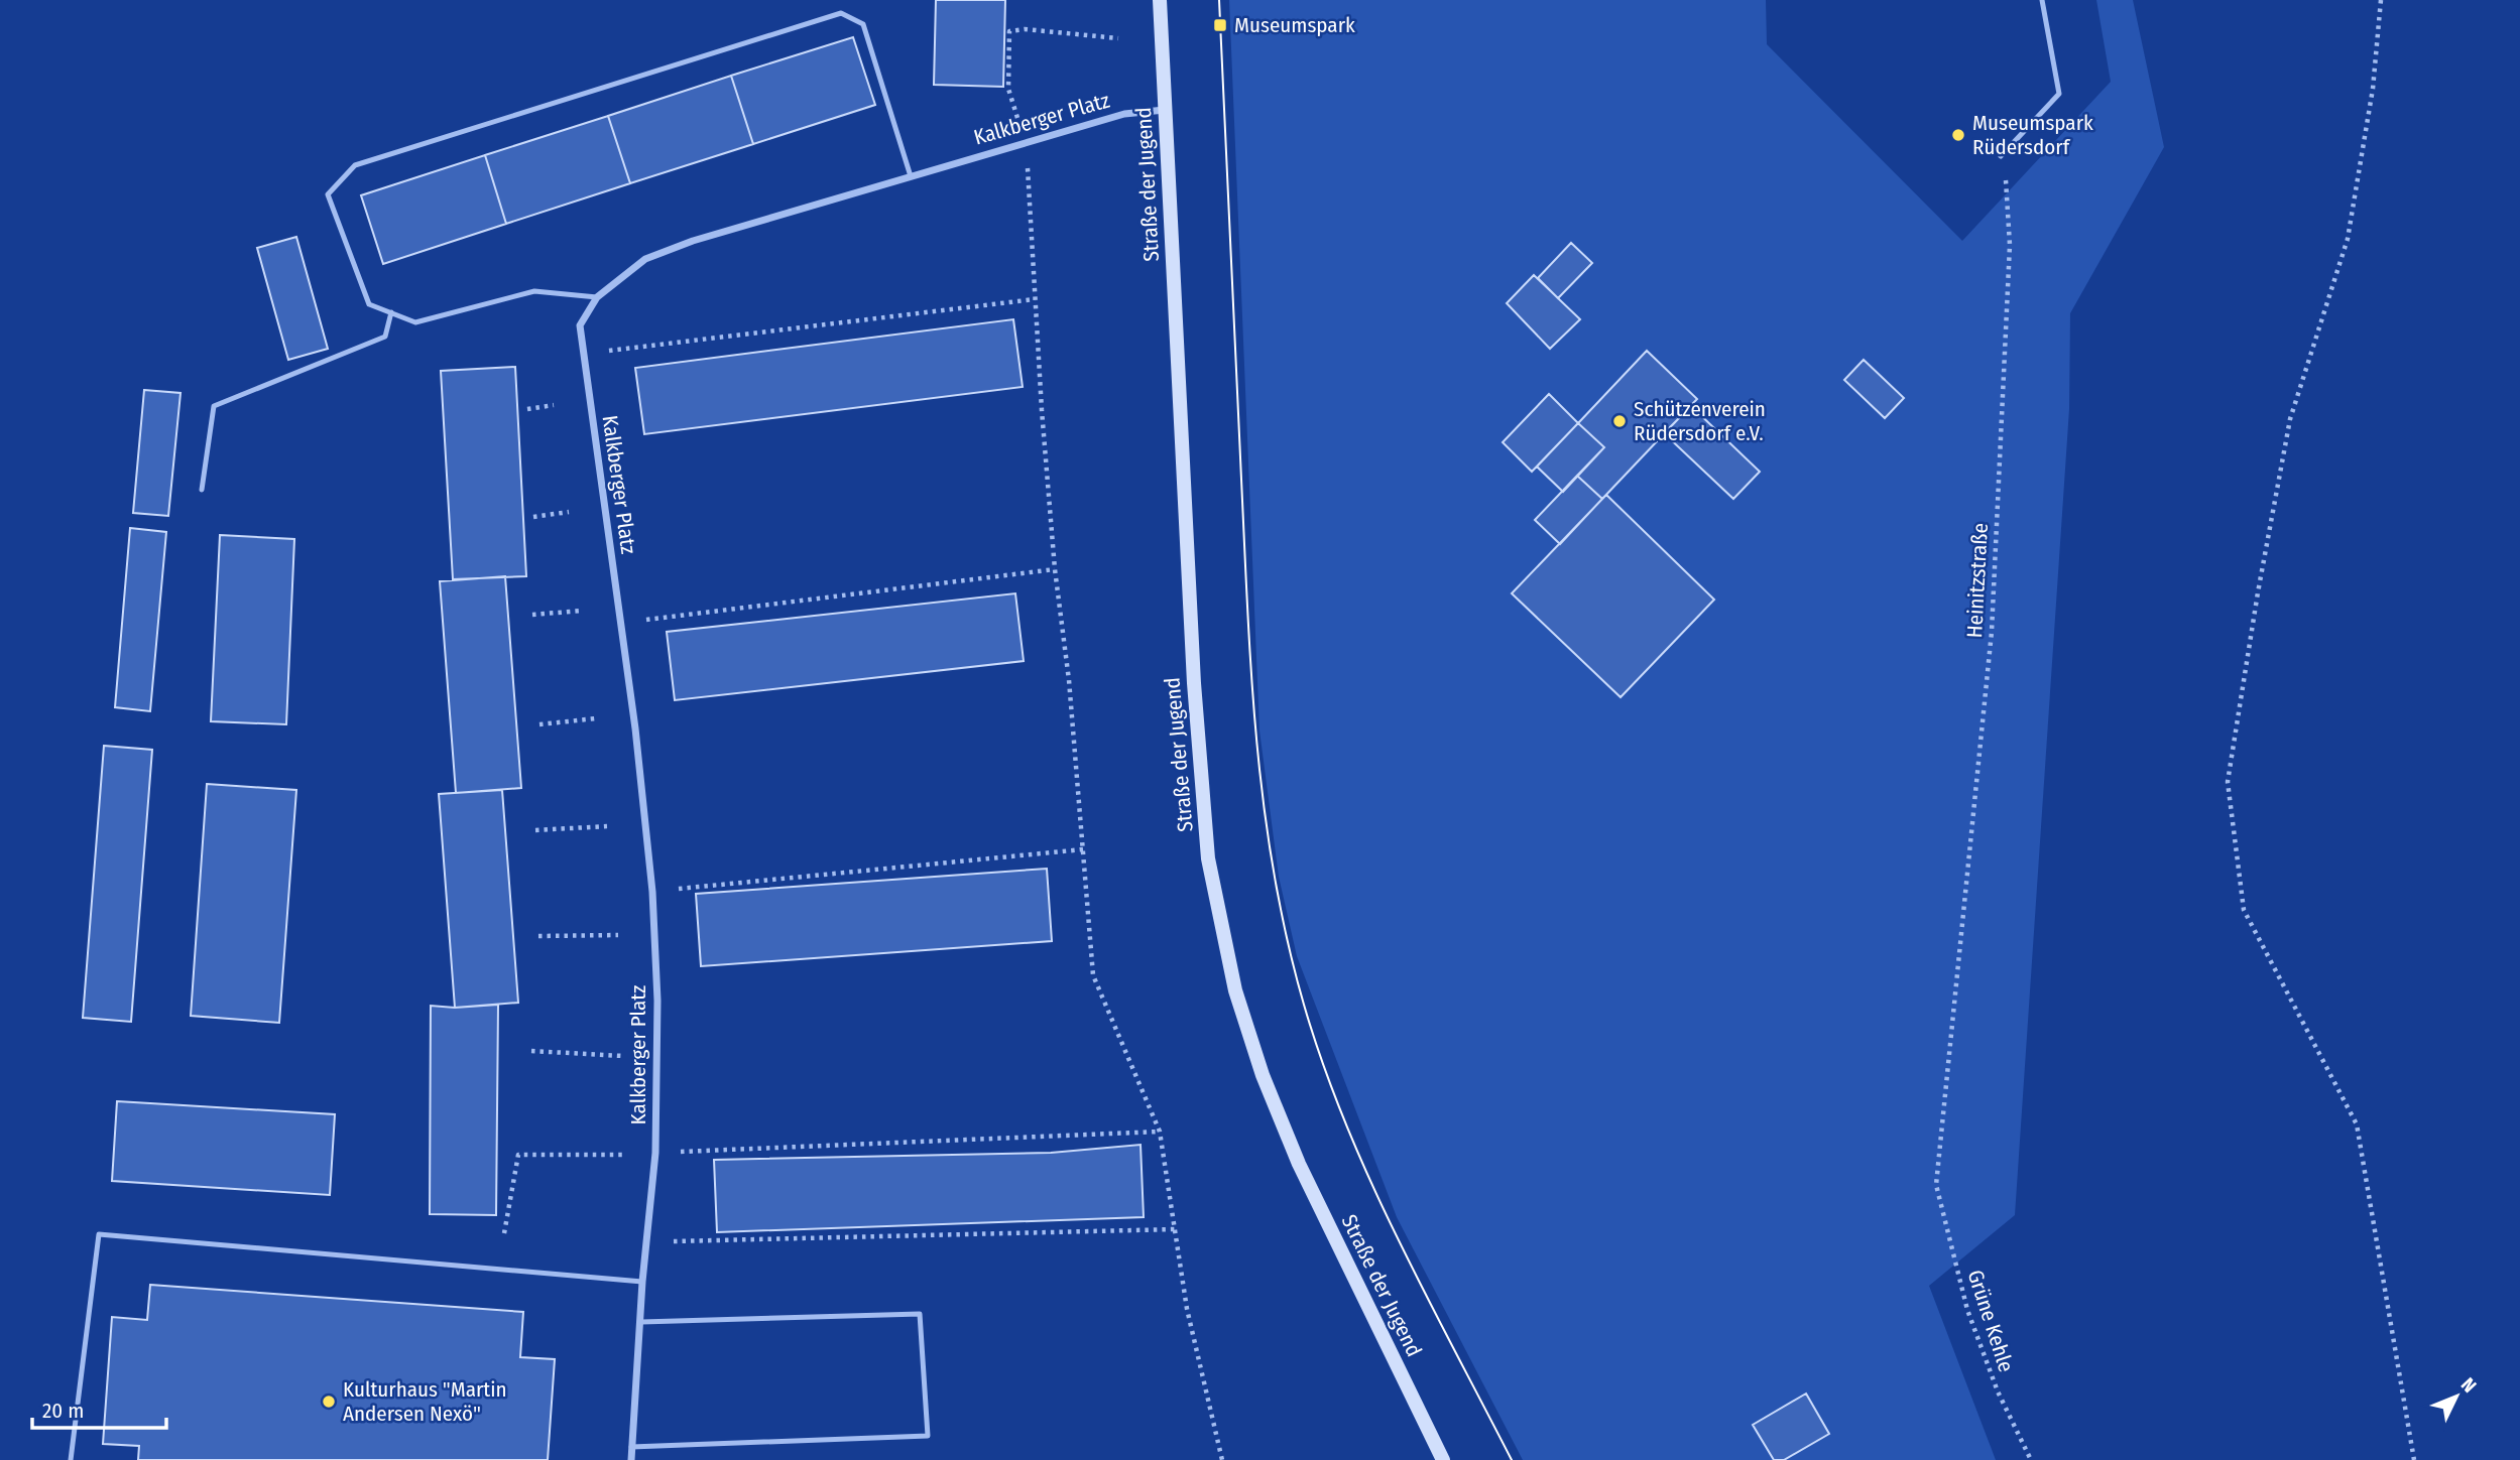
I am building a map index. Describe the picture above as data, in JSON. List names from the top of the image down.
{
  "streets": {
    "street": ["Kalkberger Platz", "Straße der Jugend"],
    "path": ["Heinitzstraße", "Grüne Kehle"]
  },
  "crossings": [
    ["Kalkberger Platz", "Straße der Jugend"],
    ["Heinitzstraße", "Grüne Kehle"]
  ],
  "places": {
    "transit": ["Museumspark"],
    "other": ["Museumspark Rüdersdorf", "Schützenverein Rüdersdorf e.V.", "Kulturhaus \"Martin Andersen Nexö\""]
  },
  "scale_bar": "20 m",
  "north": "top right"
}
